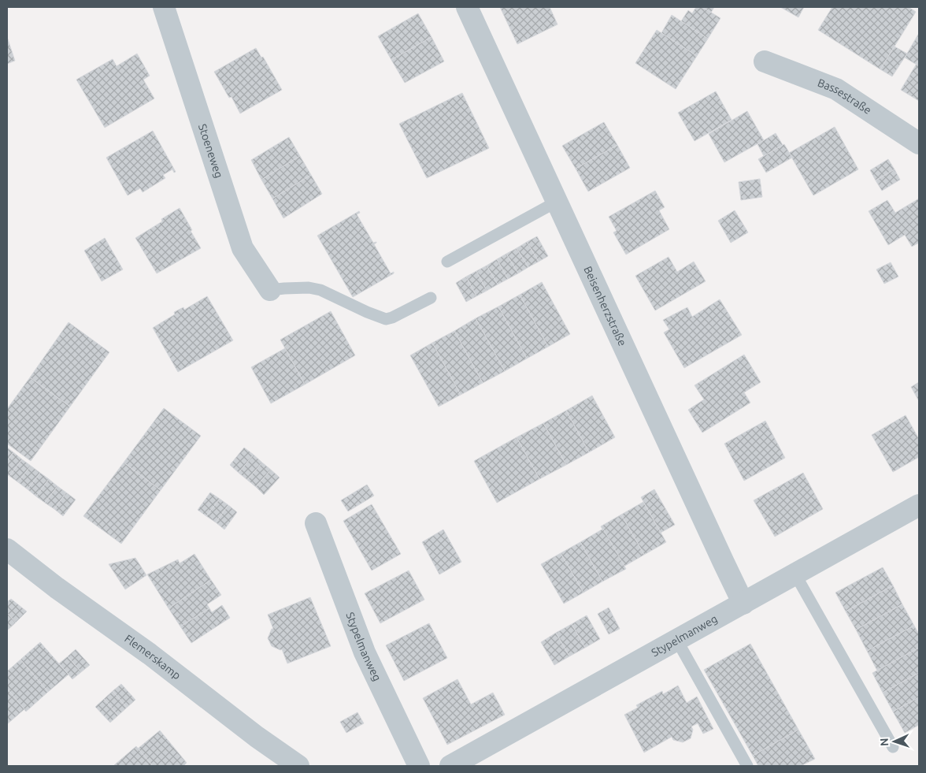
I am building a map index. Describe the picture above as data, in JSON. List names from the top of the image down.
{
  "streets": {
    "street": [
      "Bassestraße",
      "Stoeneweg",
      "Beisenherzstraße",
      "Stypelmanweg",
      "Flemerskamp"
    ]
  },
  "crossings": [
    ["Beisenherzstraße", "Stypelmanweg"]
  ],
  "north": "left"
}
